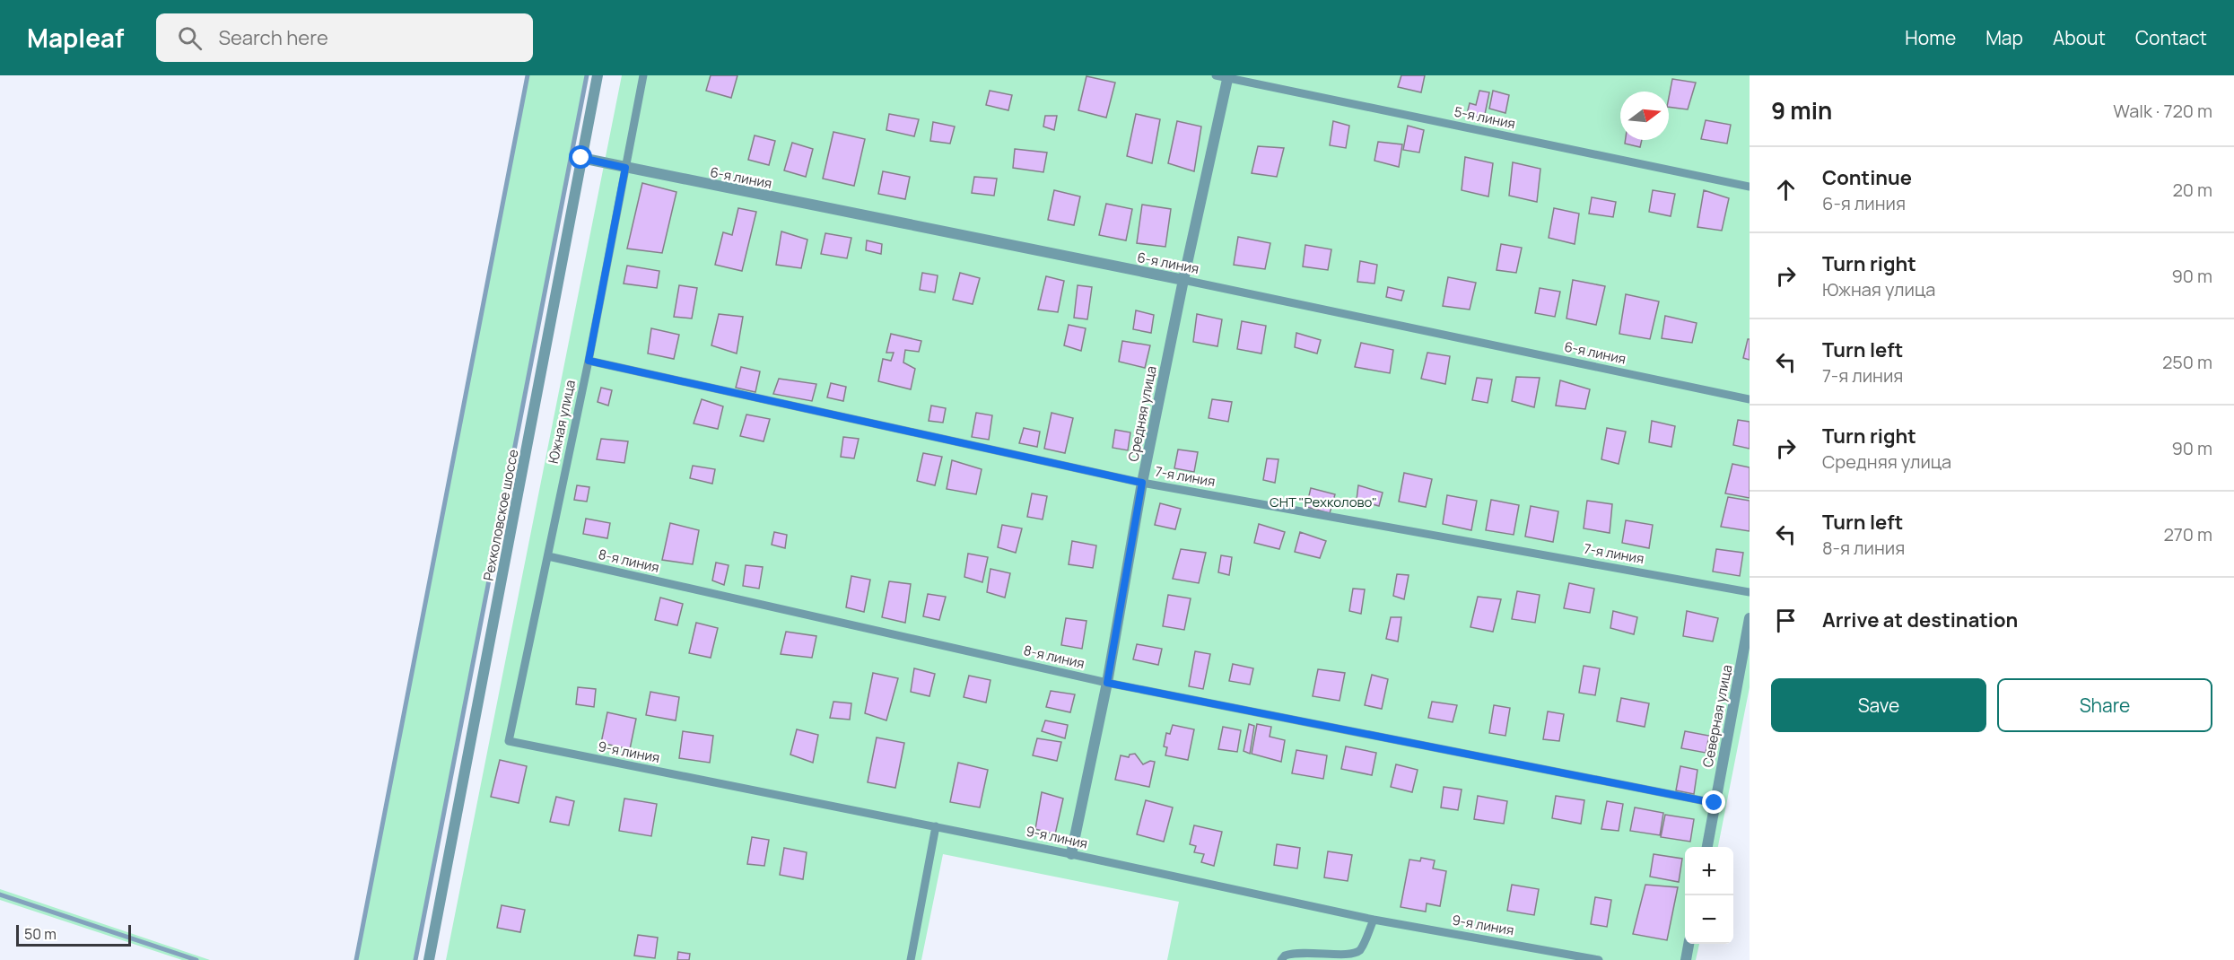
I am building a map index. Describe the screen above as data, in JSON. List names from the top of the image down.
{
  "streets": {
    "street": [
      "6-я линия",
      "Средняя улица",
      "Рехколовское шоссе",
      "Северная улица"
    ],
    "lane": [
      "5-я линия",
      "Южная улица",
      "7-я линия",
      "8-я линия",
      "9-я линия"
    ]
  },
  "crossings": [
    ["5-я линия", "Средняя улица"],
    ["6-я линия", "Средняя улица"],
    ["6-я линия", "Южная улица"],
    ["6-я линия", "Рехколовское шоссе"],
    ["Средняя улица", "7-я линия"],
    ["Средняя улица", "8-я линия"],
    ["Средняя улица", "9-я линия"],
    ["Южная улица", "7-я линия"],
    ["Южная улица", "8-я линия"],
    ["Южная улица", "9-я линия"],
    ["8-я линия", "Северная улица"]
  ],
  "parks": ["СНТ \"Рехколово\""],
  "scale_bar": "50 m",
  "north": "right",
  "page": {
    "header": "Mapleaf",
    "search": "Search here",
    "nav": [
      "Home",
      "Map",
      "About",
      "Contact"
    ],
    "heading": ["9 min", "Walk · 720 m"],
    "list": [
      ["Continue", "6-я линия", "20 m"],
      ["Turn right", "Южная улица", "90 m"],
      ["Turn left", "7-я линия", "250 m"],
      ["Turn right", "Средняя улица", "90 m"],
      ["Turn left", "8-я линия", "270 m"],
      "Arrive at destination"
    ],
    "buttons": ["Save", "Share"],
    "map_buttons": ["+", "−"],
    "scale": "50 m"
  }
}
